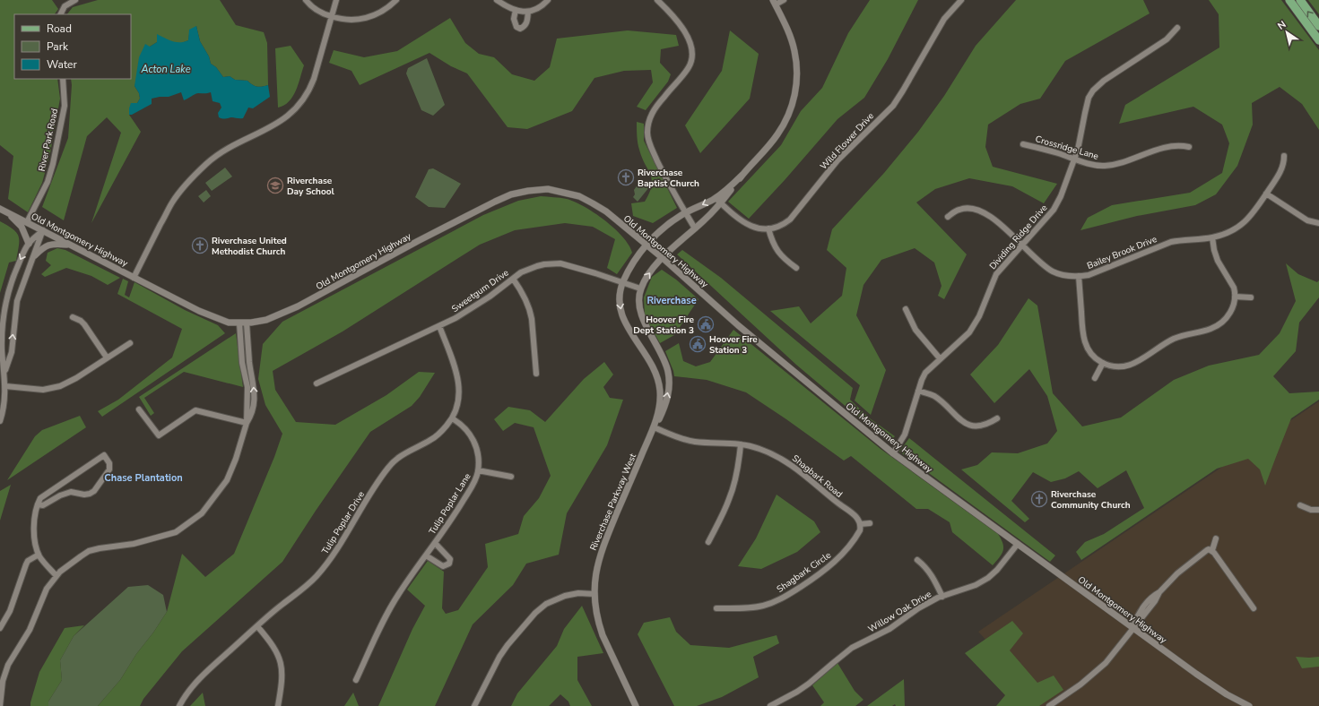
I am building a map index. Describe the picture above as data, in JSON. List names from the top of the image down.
{
  "streets": {
    "street": [
      "River Park Road",
      "Wild Flower Drive",
      "Crossridge Lane",
      "Dividing Ridge Drive",
      "Old Montgomery Highway",
      "Bailey Brook Drive",
      "Sweetgum Drive",
      "Shagbark Road",
      "Riverchase Parkway West",
      "Tulip Poplar Lane",
      "Tulip Poplar Drive",
      "Shagbark Circle",
      "Willow Oak Drive"
    ]
  },
  "crossings": [
    ["River Park Road", "Old Montgomery Highway"],
    ["Wild Flower Drive", "Riverchase Parkway West"],
    ["Crossridge Lane", "Dividing Ridge Drive"],
    ["Dividing Ridge Drive", "Old Montgomery Highway"],
    ["Dividing Ridge Drive", "Bailey Brook Drive"],
    ["Old Montgomery Highway", "Riverchase Parkway West"],
    ["Old Montgomery Highway", "Willow Oak Drive"],
    ["Sweetgum Drive", "Riverchase Parkway West"],
    ["Sweetgum Drive", "Tulip Poplar Drive"],
    ["Shagbark Road", "Riverchase Parkway West"],
    ["Shagbark Road", "Shagbark Circle"],
    ["Tulip Poplar Lane", "Tulip Poplar Drive"]
  ],
  "districts": ["Riverchase", "Chase Plantation"],
  "water": ["Acton Lake"],
  "places": {
    "church": ["Riverchase Baptist Church", "Riverchase United Methodist Church", "Riverchase Community Church"],
    "school or university": ["Riverchase Day School"],
    "public building": ["Hoover Fire Dept Station 3", "Hoover Fire Station 3"]
  },
  "legend": ["Road", "Park", "Water"],
  "north": "top left"
}
